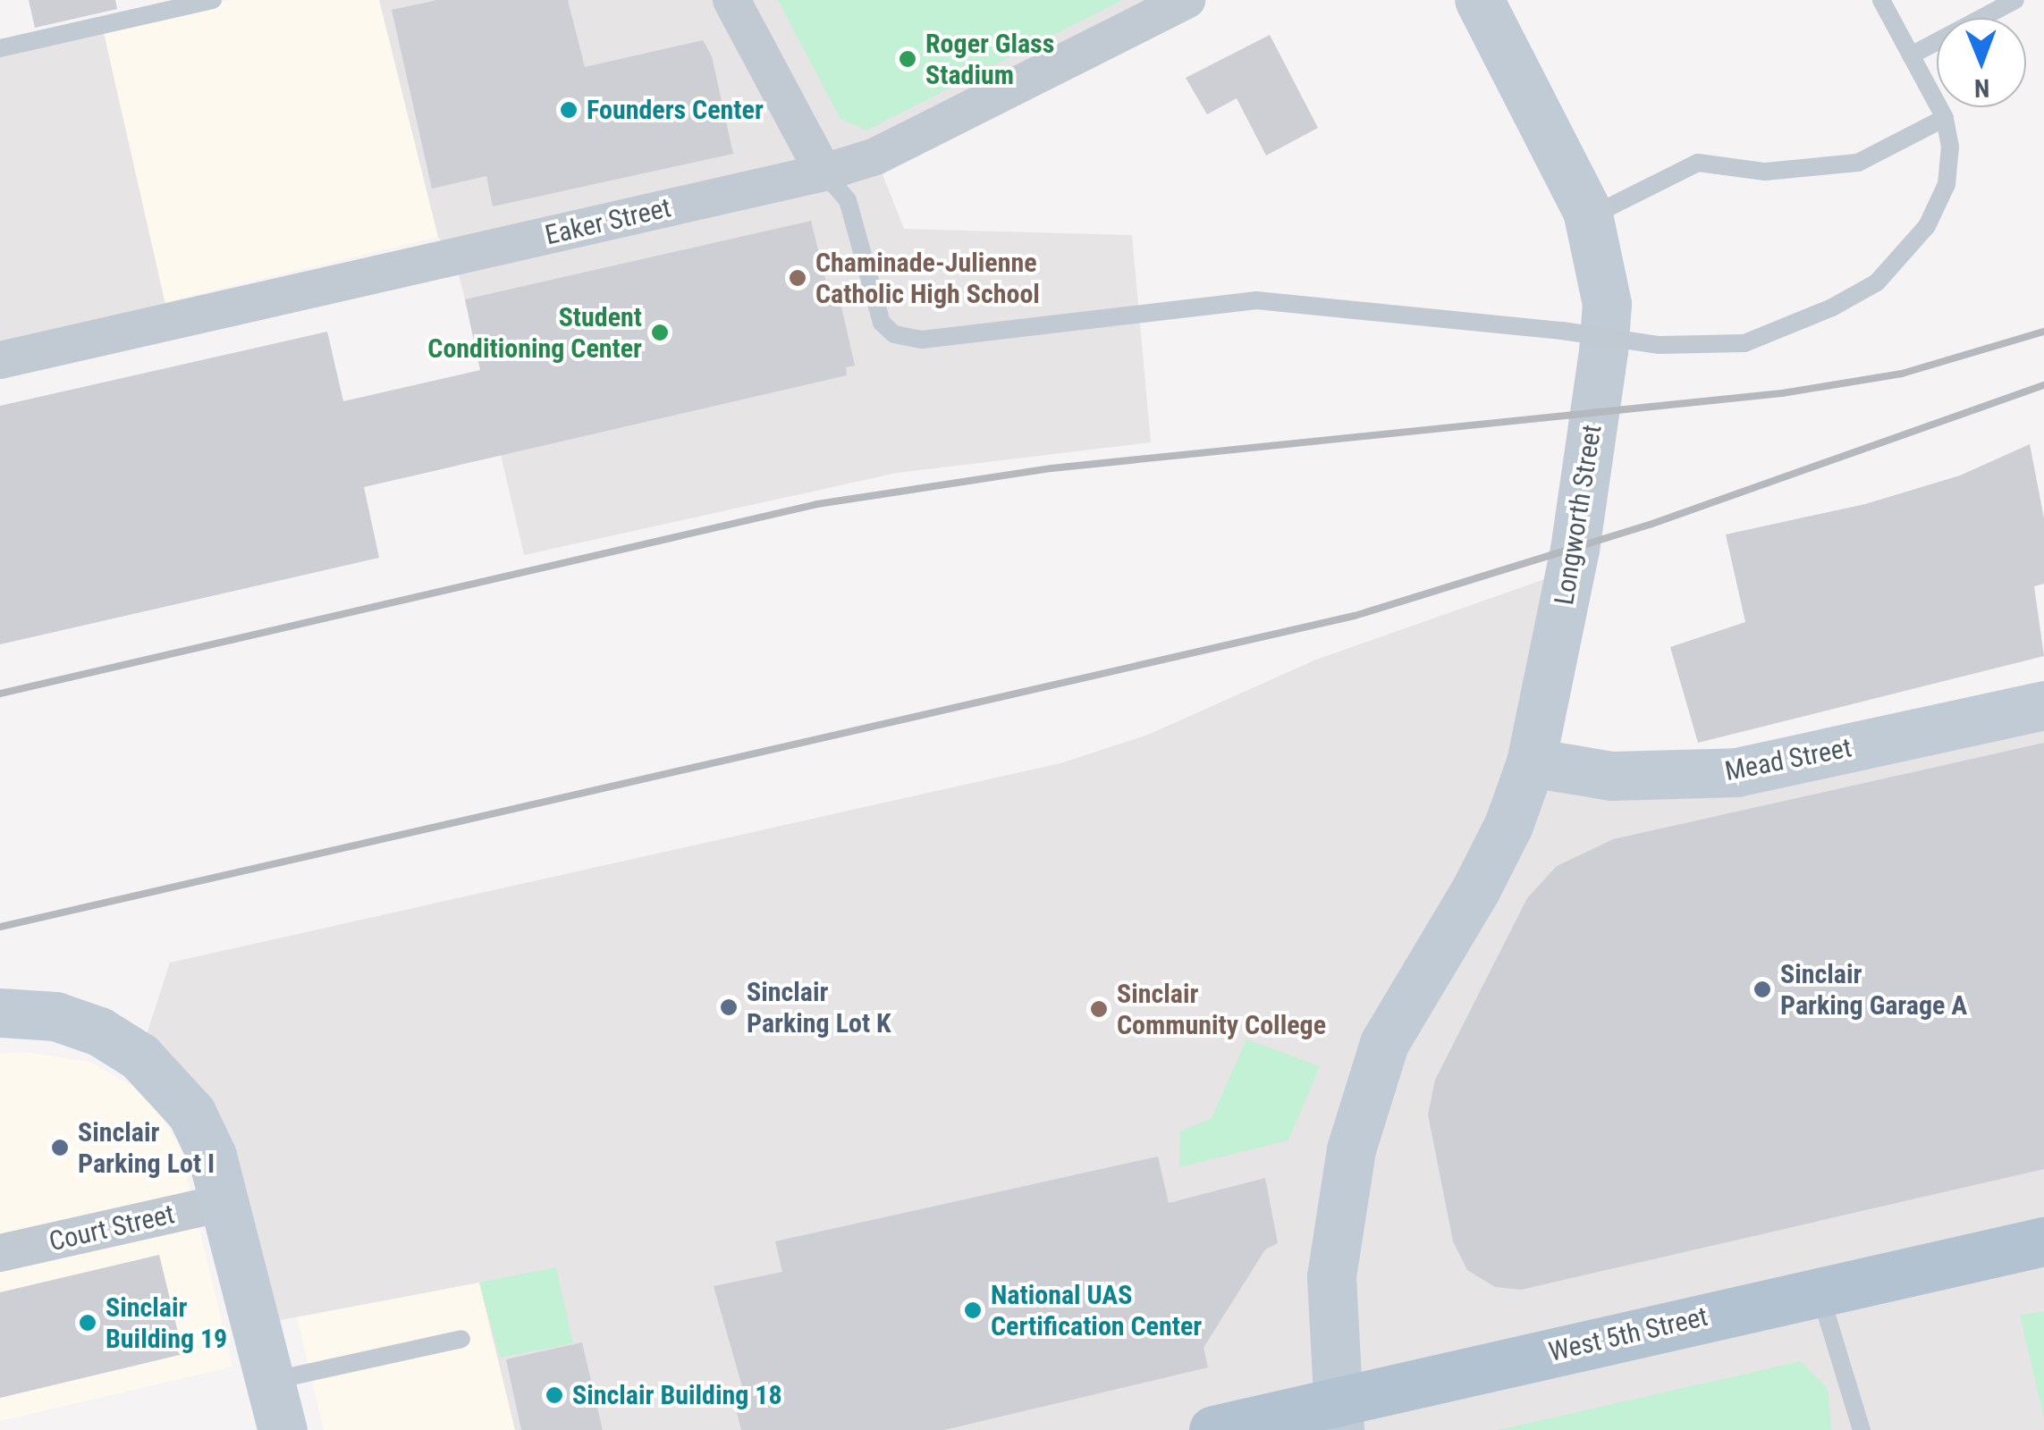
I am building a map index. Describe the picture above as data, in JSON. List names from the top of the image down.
{
  "streets": {
    "main road": ["West 5th Street"],
    "street": [
      "Eaker Street",
      "Longworth Street",
      "Mead Street",
      "Court Street"
    ]
  },
  "crossings": [
    ["Longworth Street", "Mead Street"],
    ["Longworth Street", "West 5th Street"]
  ],
  "places": [
    "Roger Glass Stadium",
    "Founders Center",
    "Chaminade-Julienne Catholic High School",
    "Student Conditioning Center",
    "Sinclair Parking Garage A",
    "Sinclair Parking Lot K",
    "Sinclair Community College",
    "Sinclair Parking Lot I",
    "National UAS Certification Center",
    "Sinclair Building 19",
    "Sinclair Building 18"
  ],
  "north": "bottom"
}
